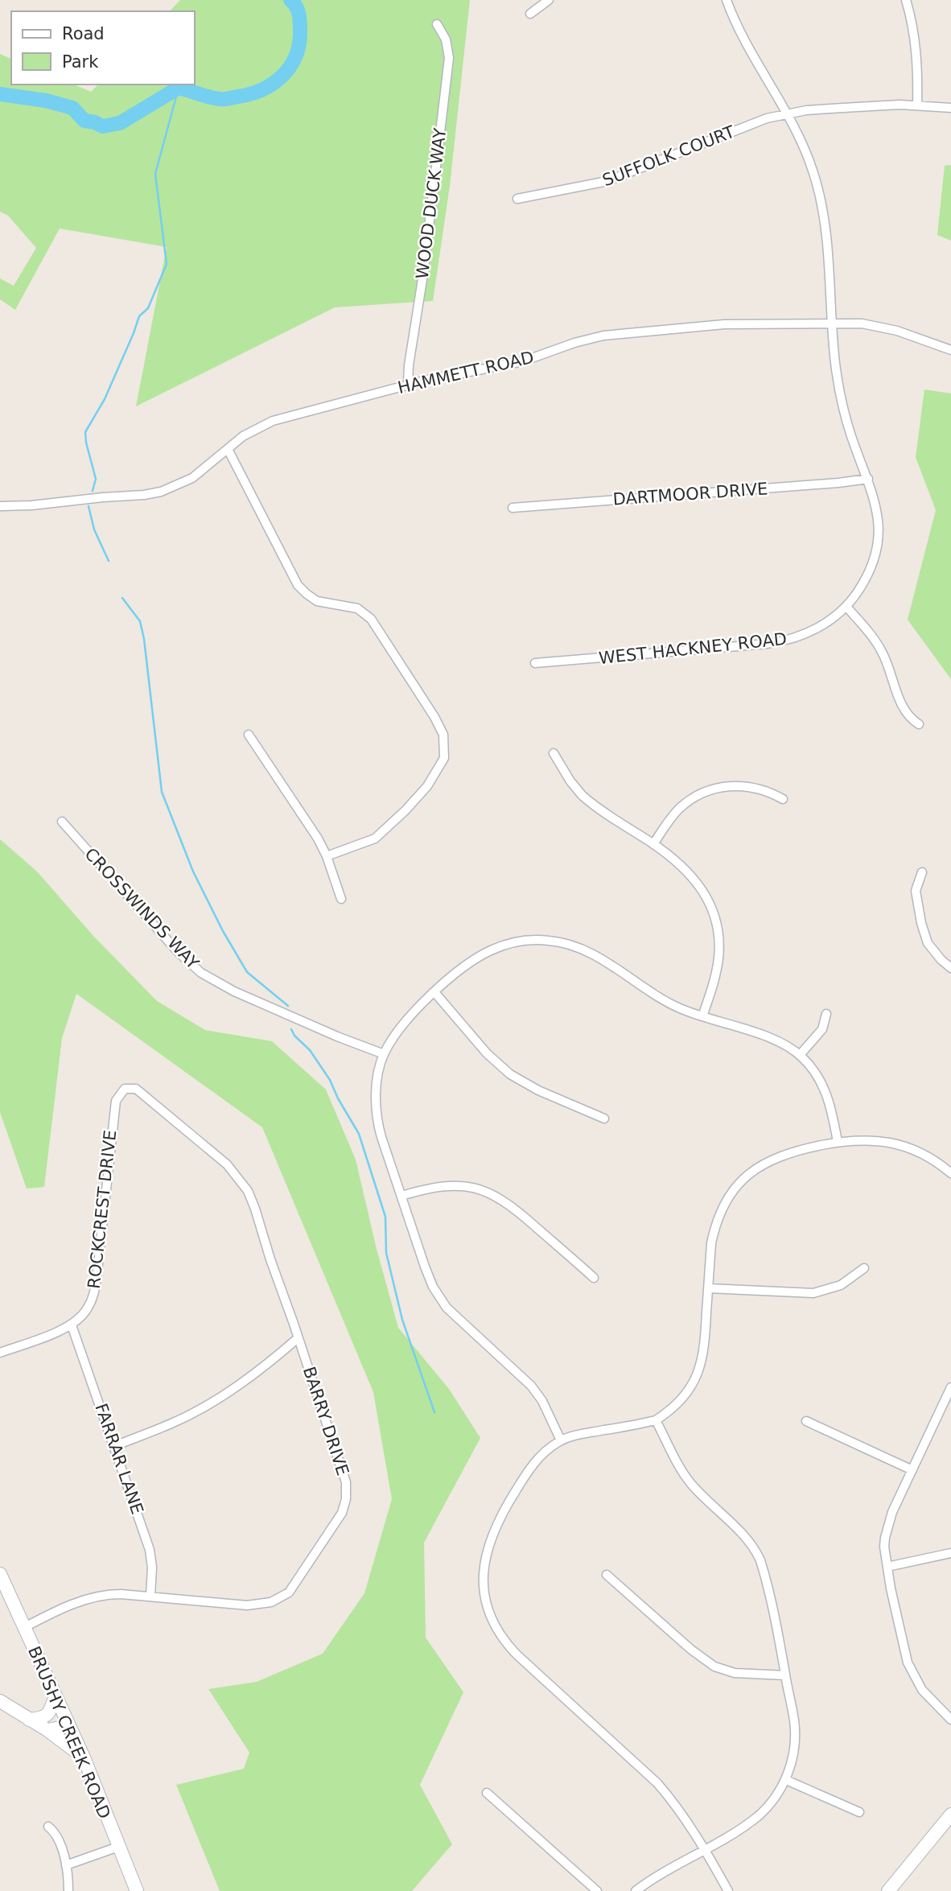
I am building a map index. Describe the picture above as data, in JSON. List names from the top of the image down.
{
  "streets": {
    "main road": ["BRUSHY CREEK ROAD"],
    "street": [
      "SUFFOLK COURT",
      "WOOD DUCK WAY",
      "HAMMETT ROAD",
      "DARTMOOR DRIVE",
      "WEST HACKNEY ROAD",
      "CROSSWINDS WAY",
      "ROCKCREST DRIVE",
      "BARRY DRIVE",
      "FARRAR LANE"
    ]
  },
  "crossings": [
    ["SUFFOLK COURT", "WEST HACKNEY ROAD"],
    ["WOOD DUCK WAY", "HAMMETT ROAD"],
    ["HAMMETT ROAD", "WEST HACKNEY ROAD"],
    ["DARTMOOR DRIVE", "WEST HACKNEY ROAD"],
    ["ROCKCREST DRIVE", "BARRY DRIVE"],
    ["ROCKCREST DRIVE", "FARRAR LANE"],
    ["BARRY DRIVE", "FARRAR LANE"],
    ["BARRY DRIVE", "BRUSHY CREEK ROAD"]
  ],
  "legend": ["Road", "Park"]
}
